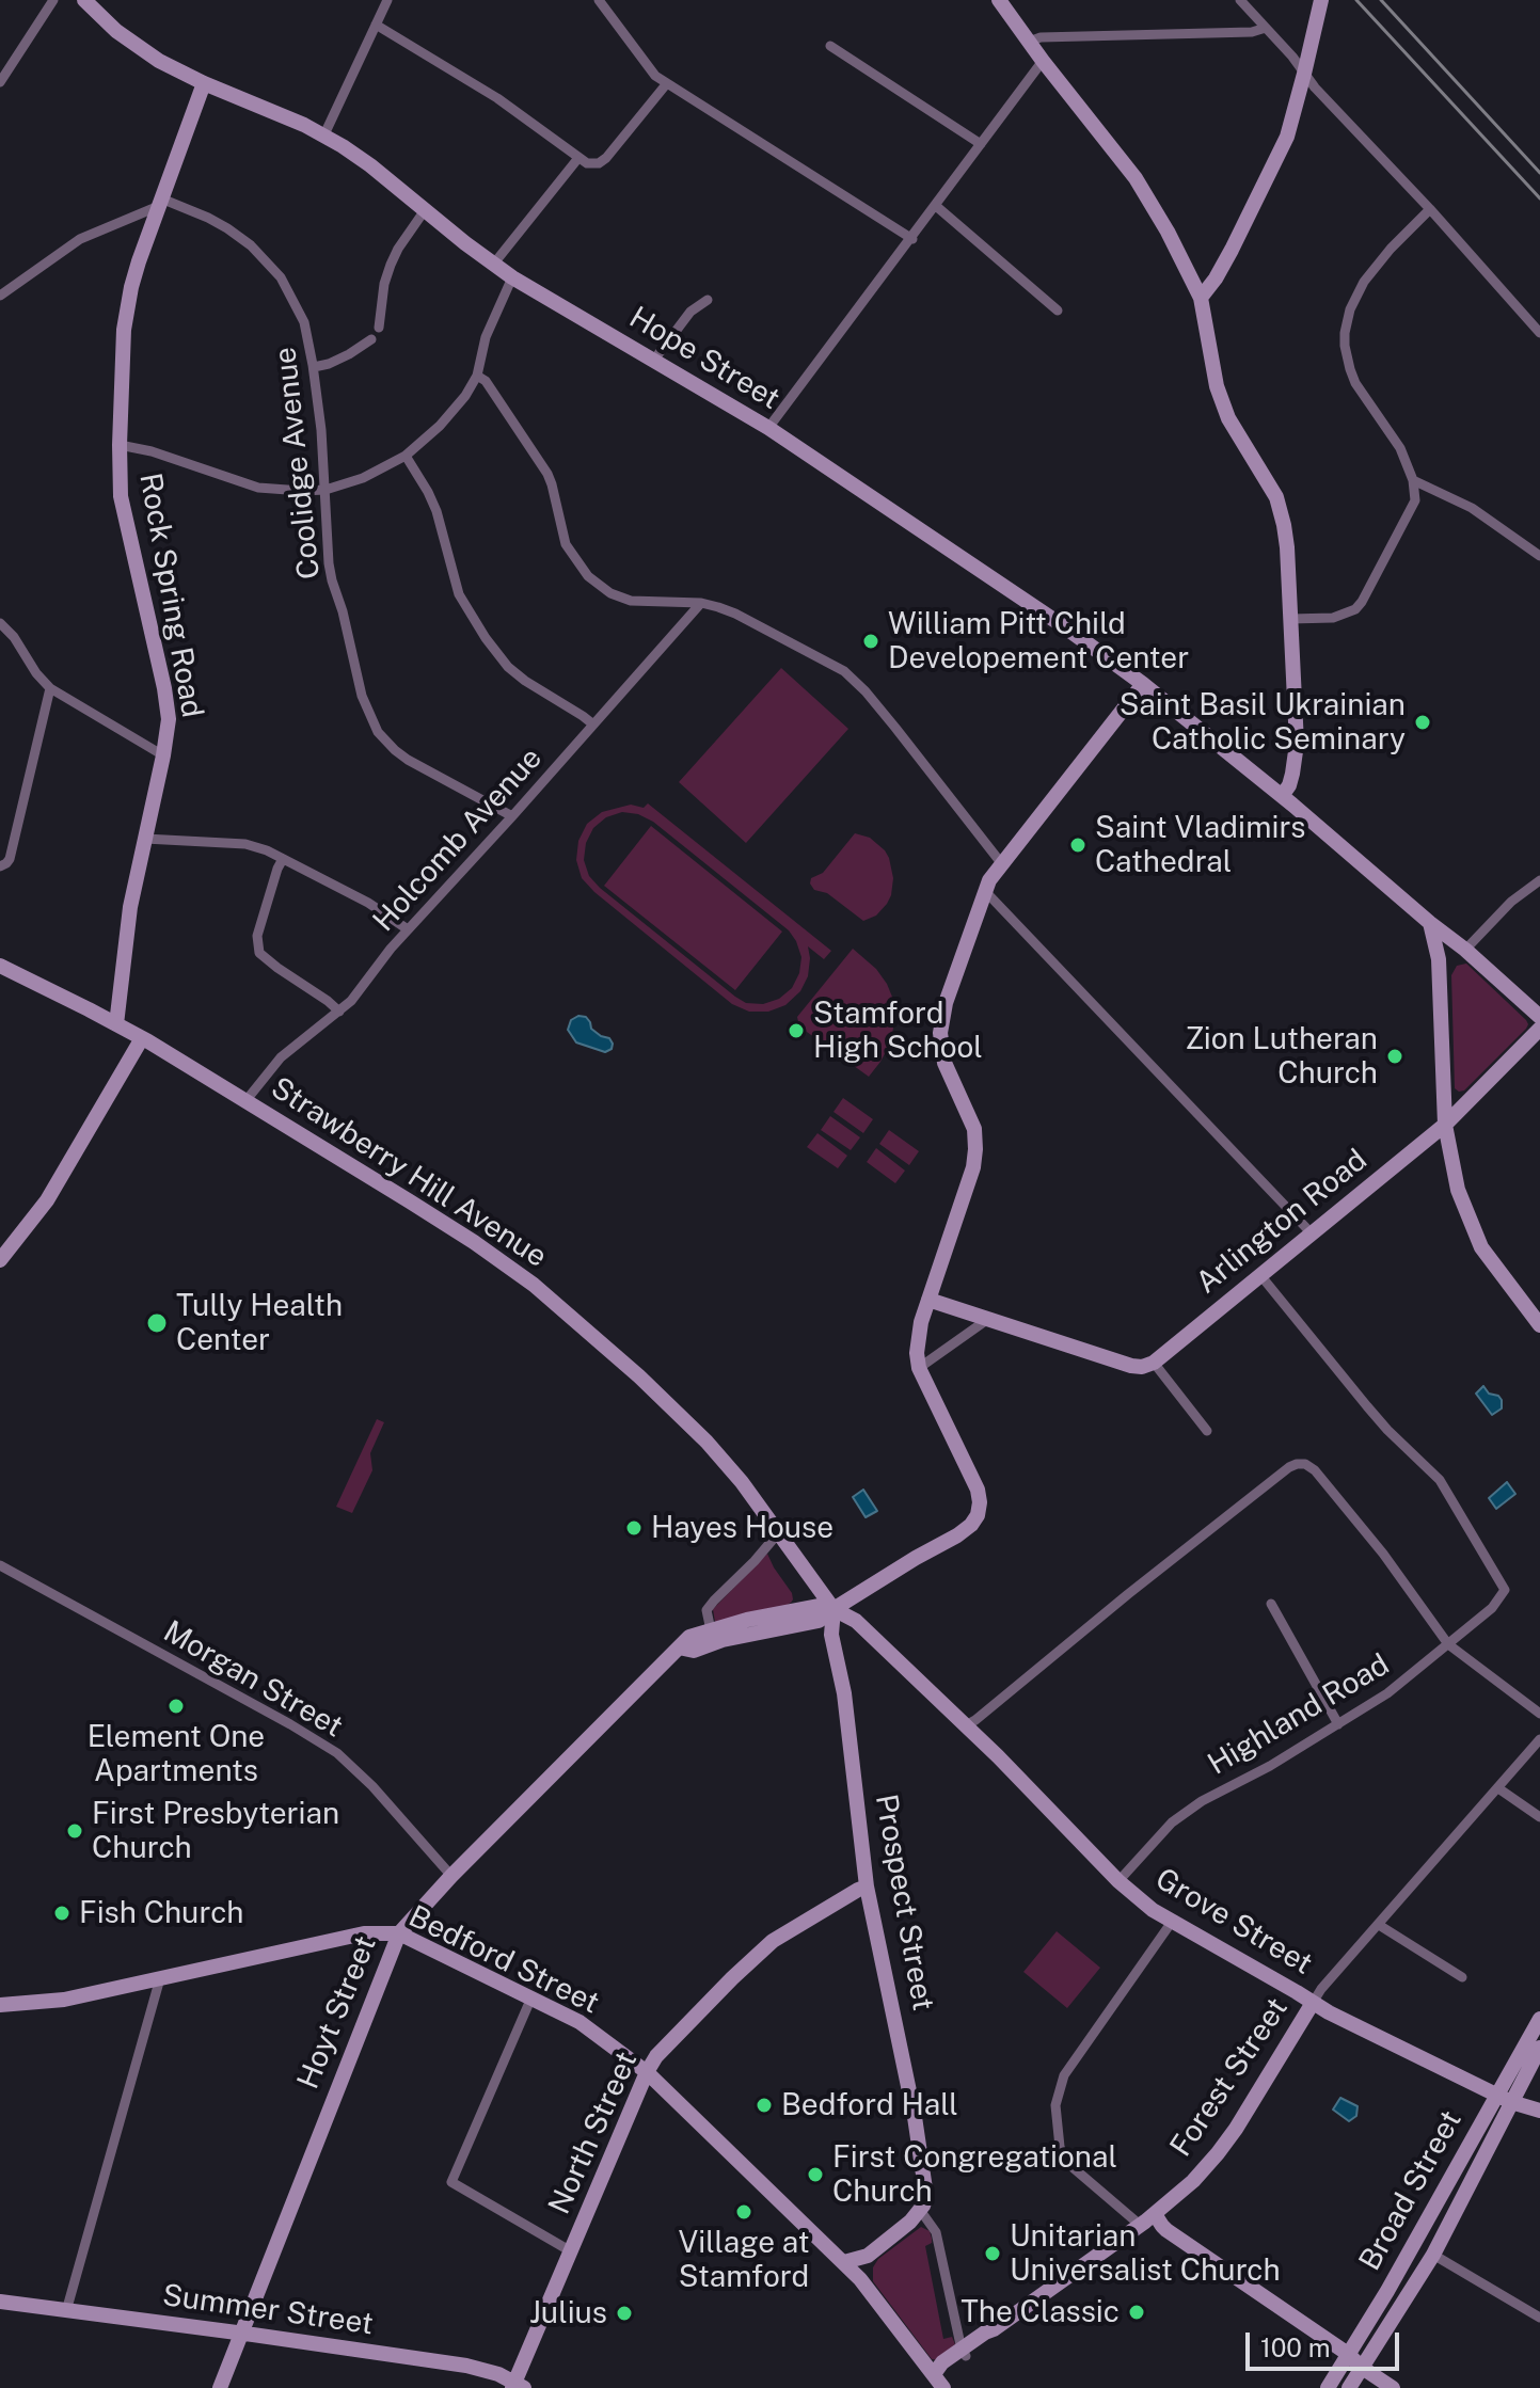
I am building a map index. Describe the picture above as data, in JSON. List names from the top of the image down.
{
  "streets": {
    "main road": [
      "Hope Street",
      "Rock Spring Road",
      "Strawberry Hill Avenue",
      "Arlington Road",
      "Prospect Street",
      "Grove Street",
      "Bedford Street",
      "Hoyt Street",
      "Forest Street",
      "North Street",
      "Broad Street",
      "Summer Street"
    ],
    "street": [
      "Coolidge Avenue",
      "Holcomb Avenue",
      "Morgan Street",
      "Highland Road"
    ]
  },
  "crossings": [
    ["Hope Street", "Rock Spring Road"],
    ["Coolidge Avenue", "Rock Spring Road"],
    ["Coolidge Avenue", "Holcomb Avenue"],
    ["Rock Spring Road", "Strawberry Hill Avenue"],
    ["Holcomb Avenue", "Strawberry Hill Avenue"],
    ["Strawberry Hill Avenue", "Prospect Street"],
    ["Strawberry Hill Avenue", "Grove Street"],
    ["Strawberry Hill Avenue", "Hoyt Street"],
    ["Arlington Road", "Highland Road"],
    ["Morgan Street", "Hoyt Street"],
    ["Highland Road", "Grove Street"],
    ["Prospect Street", "Grove Street"],
    ["Prospect Street", "Hoyt Street"],
    ["Prospect Street", "Forest Street"],
    ["Prospect Street", "North Street"],
    ["Grove Street", "Hoyt Street"],
    ["Grove Street", "Forest Street"],
    ["Grove Street", "Broad Street"],
    ["Bedford Street", "Hoyt Street"],
    ["Bedford Street", "Forest Street"],
    ["Bedford Street", "North Street"],
    ["Hoyt Street", "Summer Street"],
    ["North Street", "Summer Street"]
  ],
  "places": [
    "William Pitt Child Developement Center",
    "Saint Basil Ukrainian Catholic Seminary",
    "Saint Vladimirs Cathedral",
    "Stamford High School",
    "Zion Lutheran Church",
    "Tully Health Center",
    "Hayes House",
    "Element One Apartments",
    "First Presbyterian Church",
    "Fish Church",
    "Bedford Hall",
    "First Congregational Church",
    "Village at Stamford",
    "Unitarian Universalist Church",
    "The Classic",
    "Julius"
  ],
  "scale_bar": "100 m"
}
